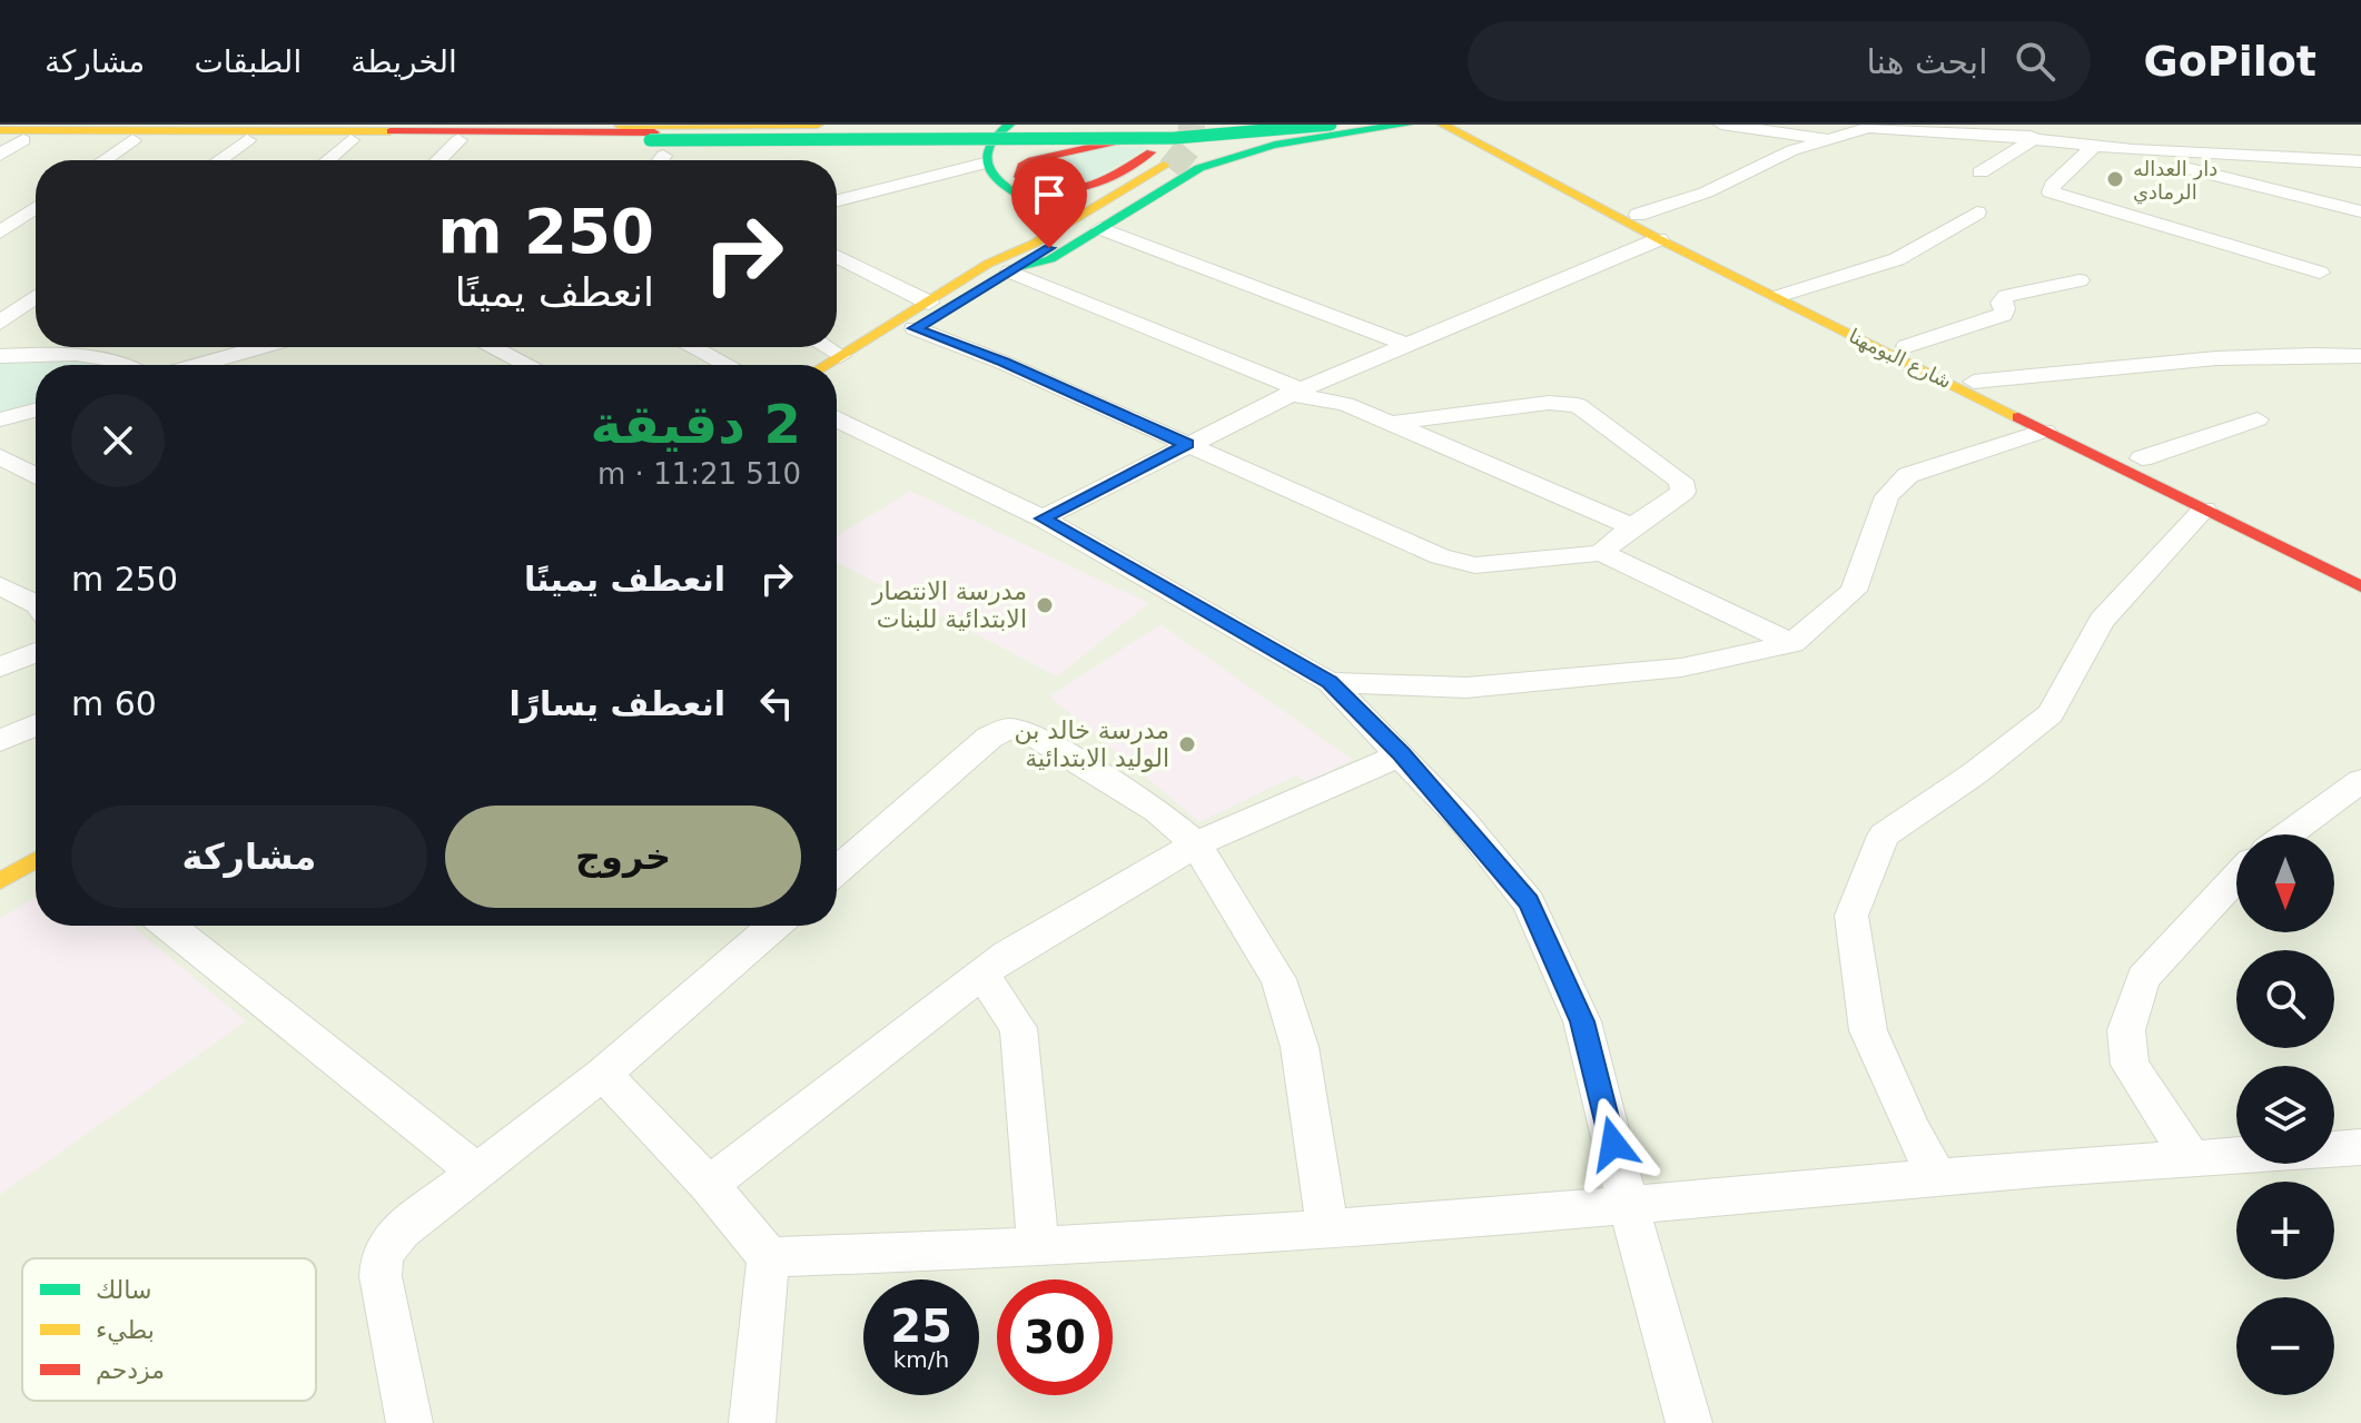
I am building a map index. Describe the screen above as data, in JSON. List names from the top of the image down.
{
  "streets": {
    "main road": ["شارع البومهنا"]
  },
  "places": ["دار العداله الرمادي", "مدرسة الانتصار الابتدائية للبنات", "مدرسة خالد بن الوليد الابتدائية"],
  "legend": ["سالك", "بطيء", "مزدحم"],
  "north": "bottom",
  "page": {
    "header": "GoPilot",
    "search": "ابحث هنا",
    "nav": ["الخريطة", "الطبقات", "مشاركة"],
    "turn": ["250 m", "انعطف يمينًا"],
    "heading": ["2 دقيقة", "510 m · 11:21"],
    "list": [
      {
        "name": "انعطف يمينًا",
        "value": "250 m"
      },
      {
        "name": "انعطف يسارًا",
        "value": "60 m"
      }
    ],
    "buttons": ["خروج", "مشاركة"],
    "map_buttons": ["+", "−"],
    "speed": "25 km/h",
    "limit": "30"
  }
}
